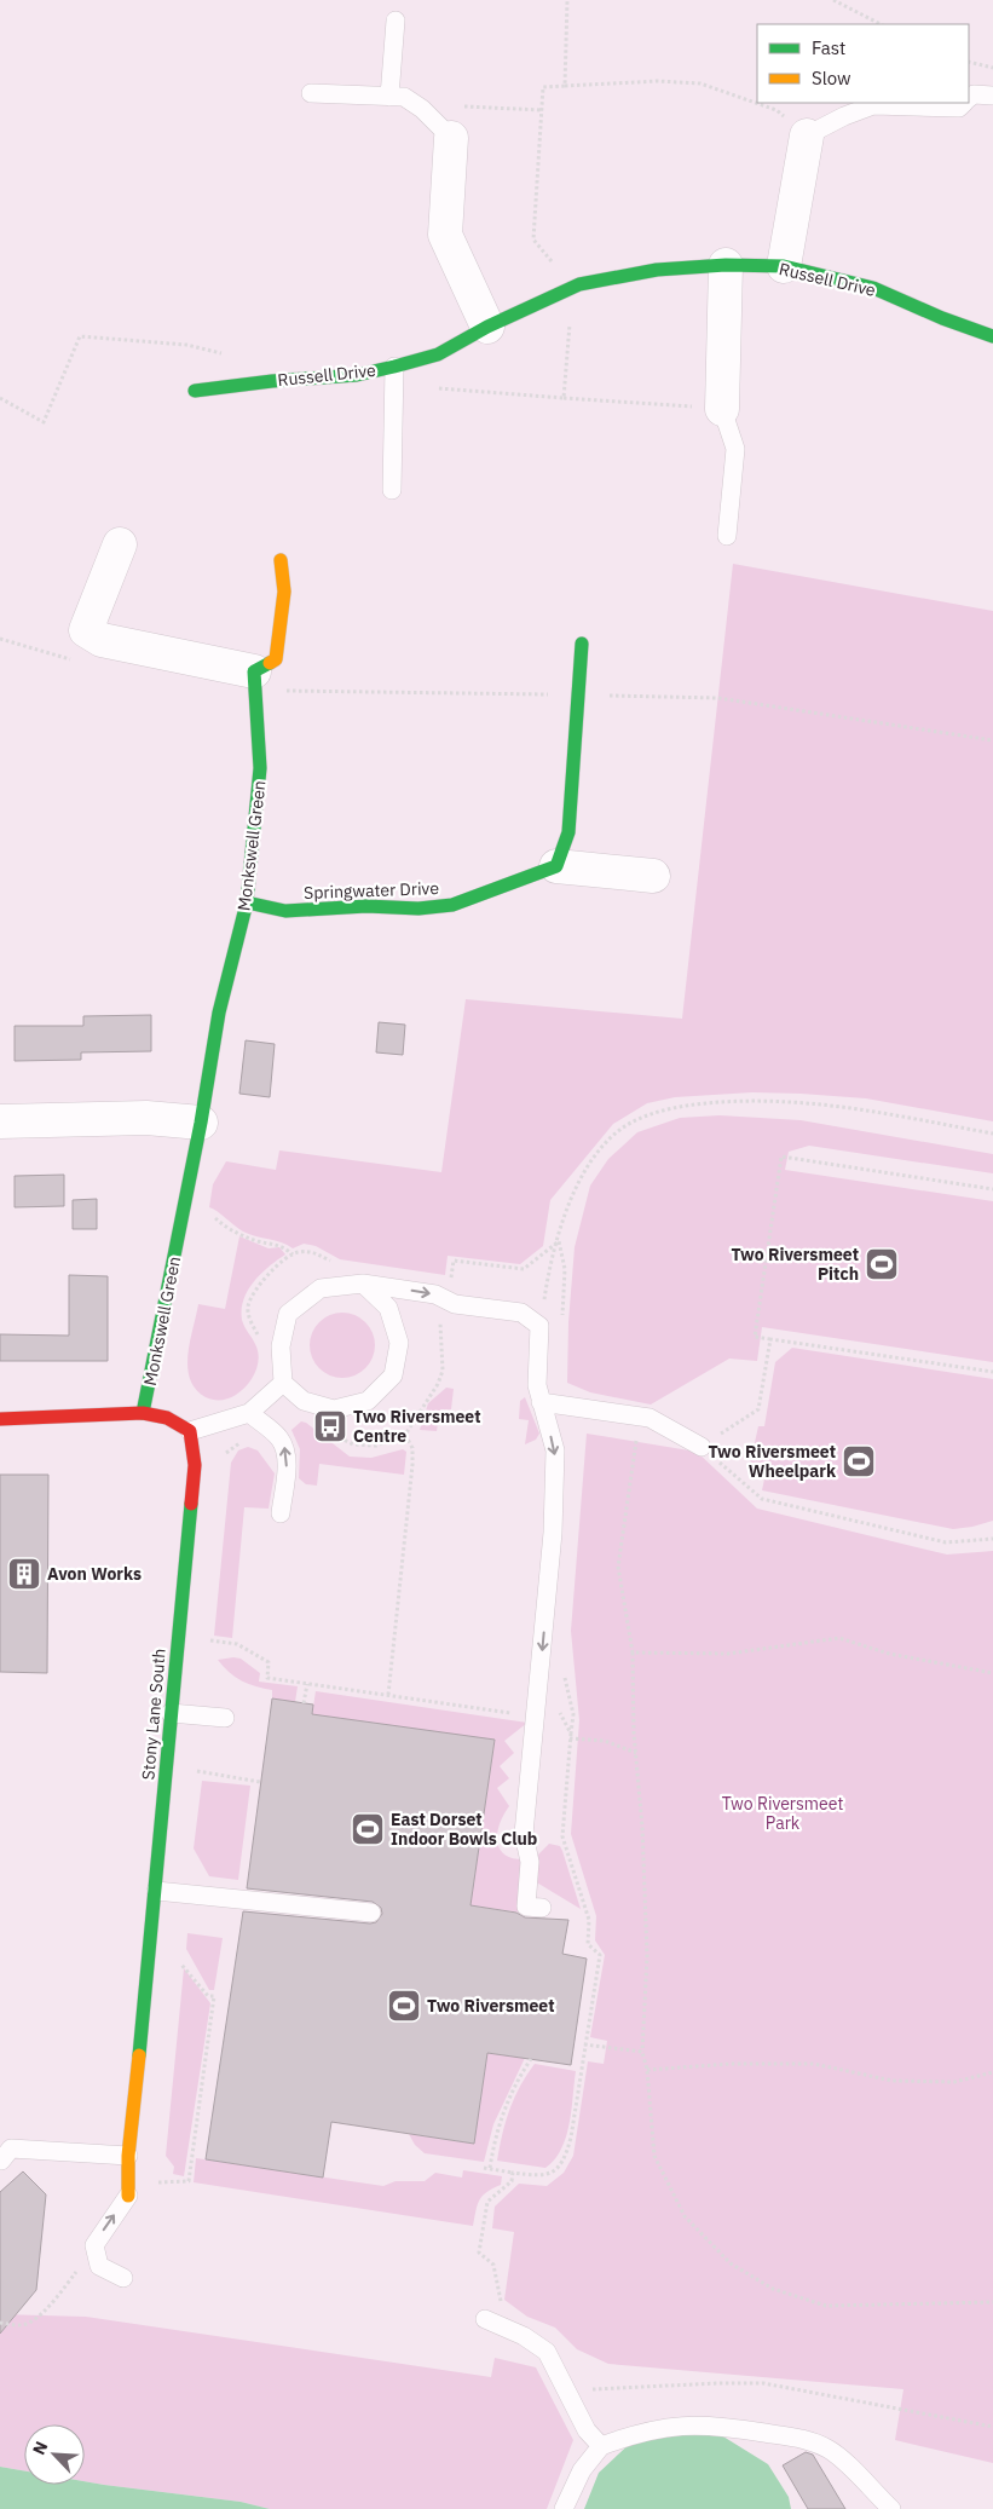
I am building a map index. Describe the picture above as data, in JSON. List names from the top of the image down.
{
  "streets": {
    "street": [
      "Russell Drive",
      "Monkswell Green",
      "Springwater Drive",
      "Stony Lane South"
    ]
  },
  "crossings": [
    ["Monkswell Green", "Springwater Drive"]
  ],
  "parks": ["Two Riversmeet Park"],
  "places": {
    "sports": [
      "Two Riversmeet Pitch",
      "Two Riversmeet Wheelpark",
      "East Dorset Indoor Bowls Club",
      "Two Riversmeet"
    ],
    "bus stop": ["Two Riversmeet Centre"],
    "building": ["Avon Works"]
  },
  "legend": ["Fast", "Slow"],
  "north": "top left"
}
